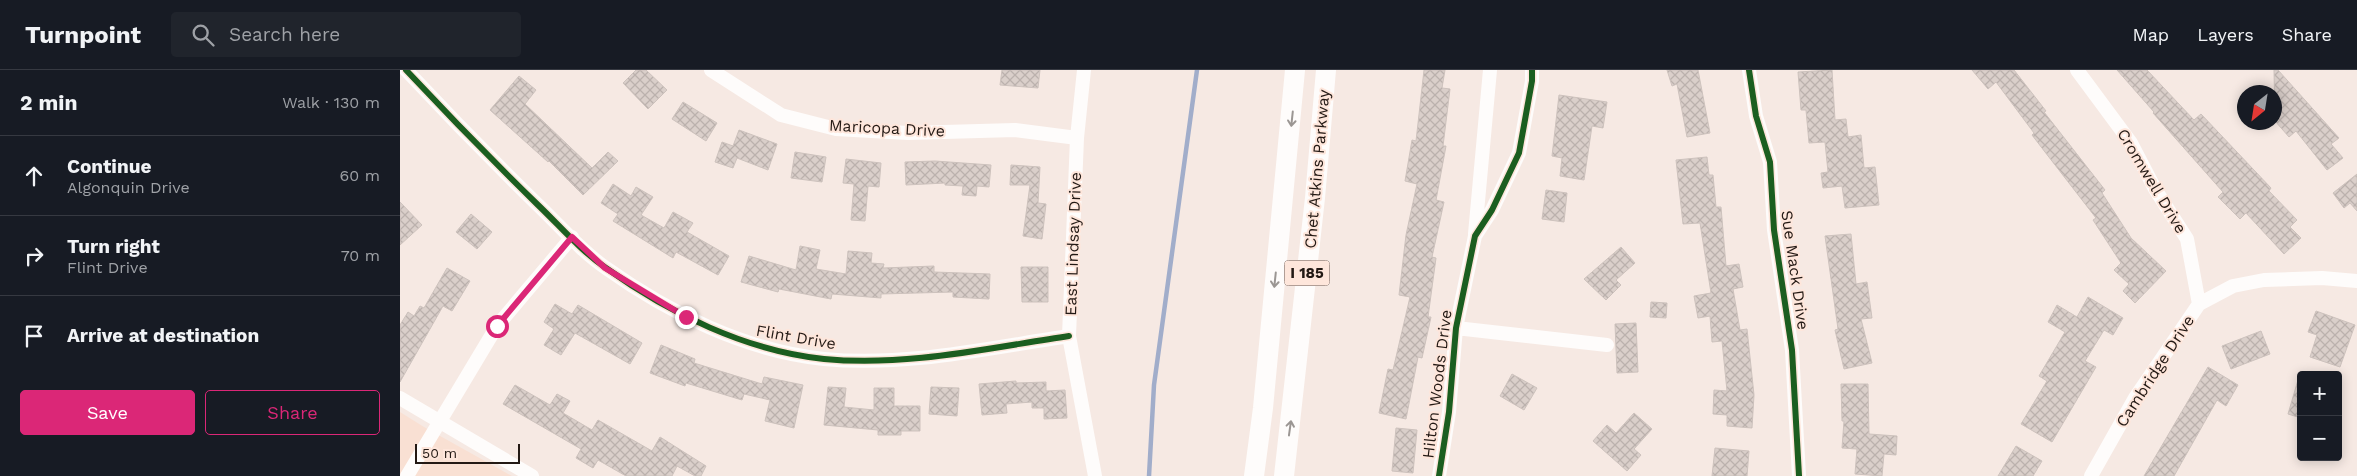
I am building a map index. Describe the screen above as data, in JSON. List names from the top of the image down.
{
  "streets": {
    "highway": ["Chet Atkins Parkway", "I 185"],
    "street": [
      "Maricopa Drive",
      "Cromwell Drive",
      "East Lindsay Drive",
      "Sue Mack Drive",
      "Flint Drive",
      "Cambridge Drive",
      "Hilton Woods Drive"
    ]
  },
  "crossings": [
    ["Maricopa Drive", "East Lindsay Drive"],
    ["Cromwell Drive", "Cambridge Drive"],
    ["East Lindsay Drive", "Flint Drive"]
  ],
  "scale_bar": "50 m",
  "north": "bottom left",
  "page": {
    "header": "Turnpoint",
    "search": "Search here",
    "nav": ["Map", "Layers", "Share"],
    "heading": ["2 min", "Walk · 130 m"],
    "list": [
      ["Continue", "Algonquin Drive", "60 m"],
      ["Turn right", "Flint Drive", "70 m"],
      "Arrive at destination"
    ],
    "map_buttons": ["+", "−"],
    "buttons": ["Save", "Share"],
    "scale": "50 m"
  }
}
